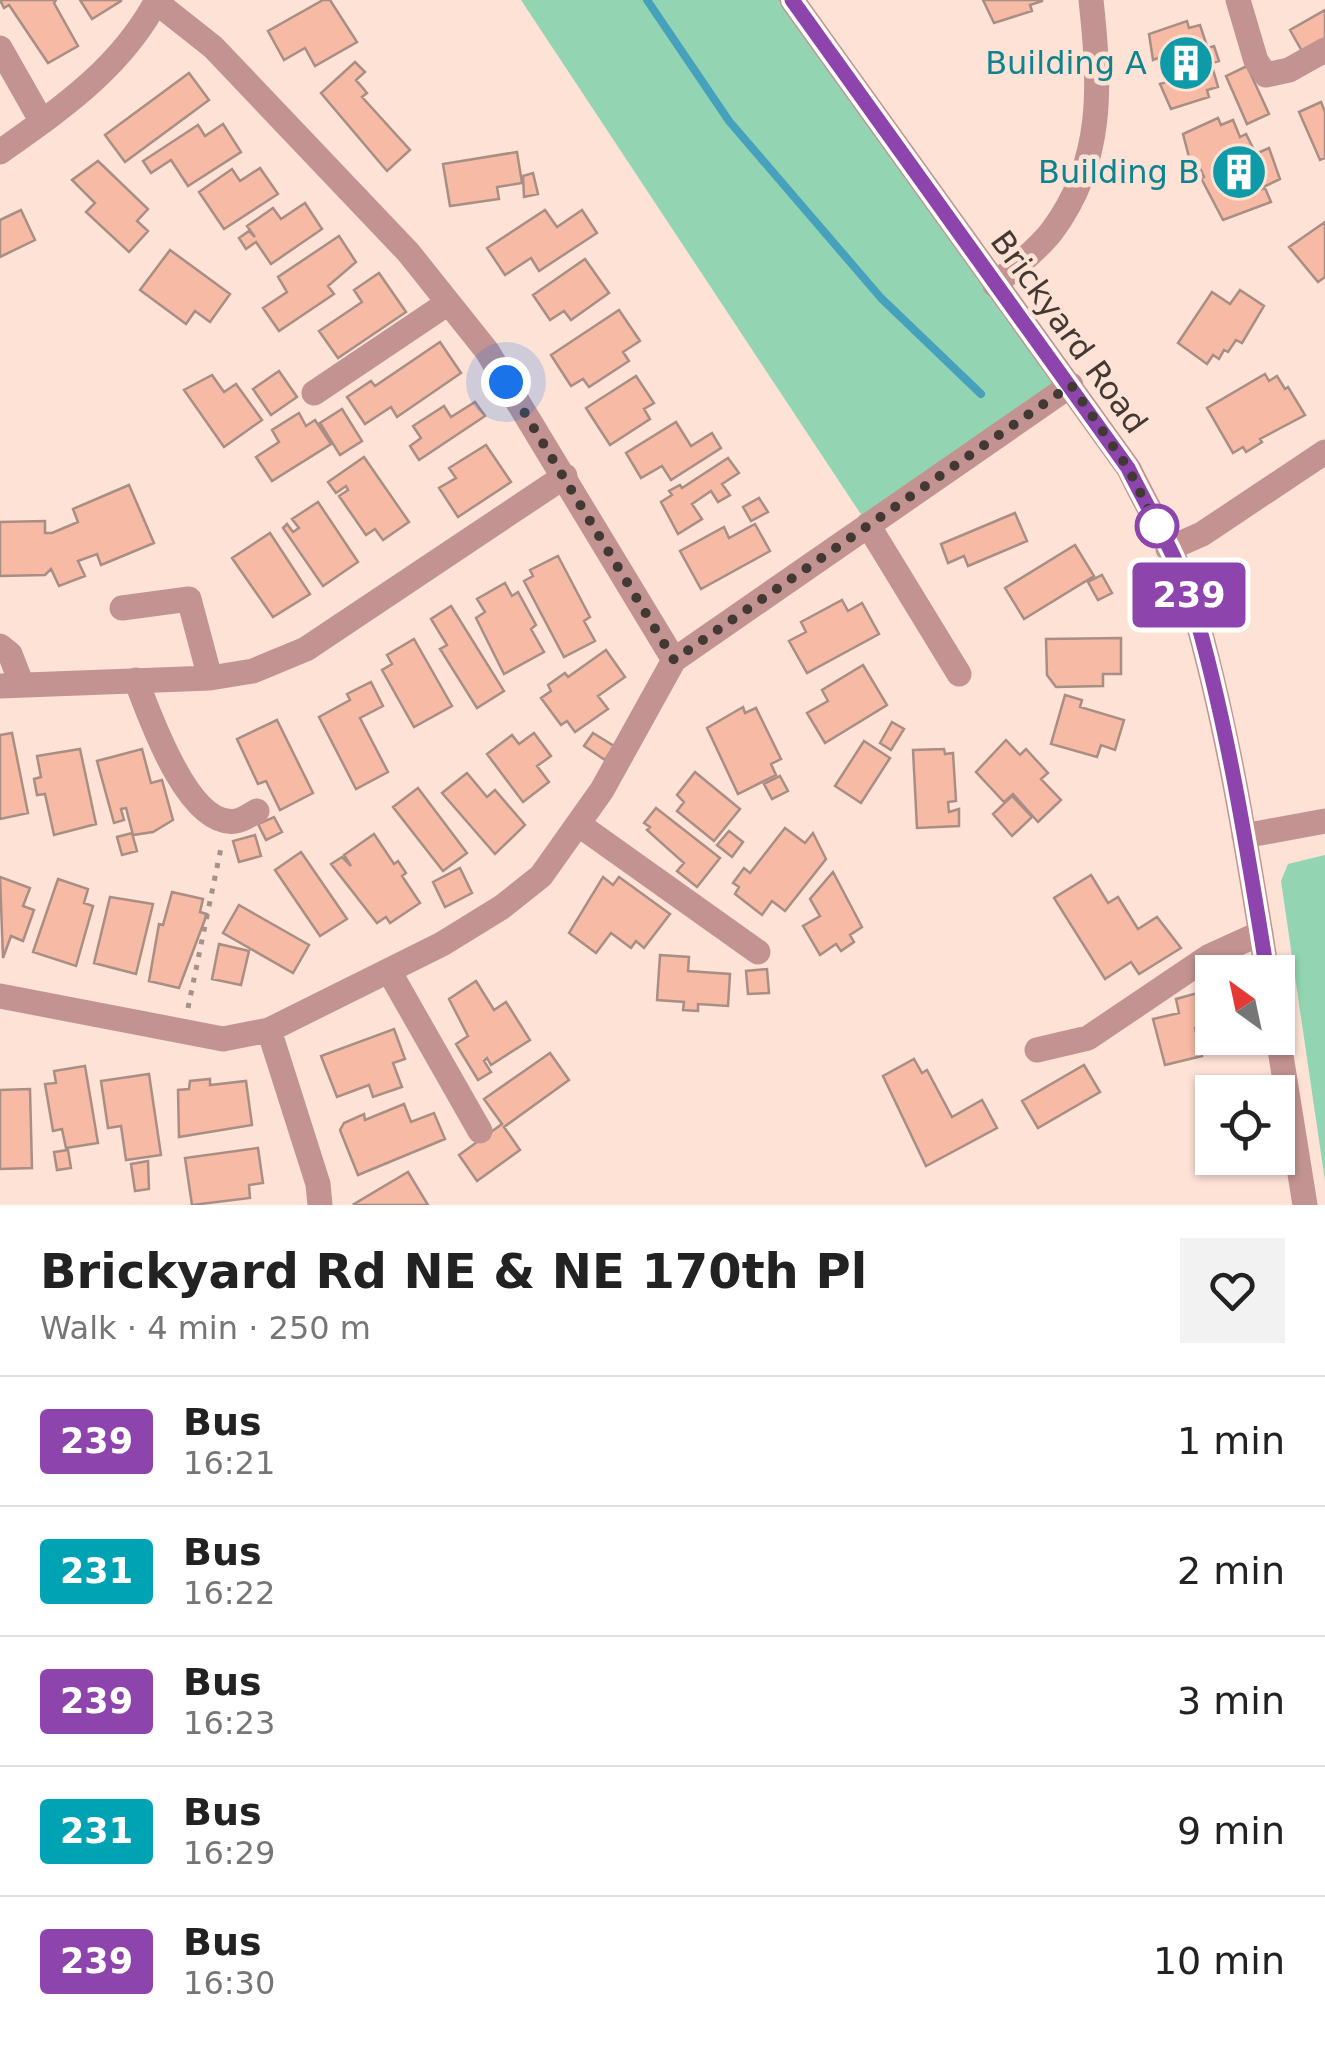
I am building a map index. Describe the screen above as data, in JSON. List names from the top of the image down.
{
  "streets": {
    "street": ["Brickyard Road"]
  },
  "places": {
    "building": ["Building A", "Building B"]
  },
  "lines": ["bus line 239"],
  "north": "top left",
  "page": {
    "on_map": "239",
    "heading": ["Brickyard Rd NE & NE 170th Pl", "Walk · 4 min · 250 m"],
    "list": [
      {
        "mark": "239",
        "name": "Bus",
        "note": "16:21",
        "value": "1 min"
      },
      {
        "mark": "231",
        "name": "Bus",
        "note": "16:22",
        "value": "2 min"
      },
      {
        "mark": "239",
        "name": "Bus",
        "note": "16:23",
        "value": "3 min"
      },
      {
        "mark": "231",
        "name": "Bus",
        "note": "16:29",
        "value": "9 min"
      },
      {
        "mark": "239",
        "name": "Bus",
        "note": "16:30",
        "value": "10 min"
      }
    ]
  }
}
